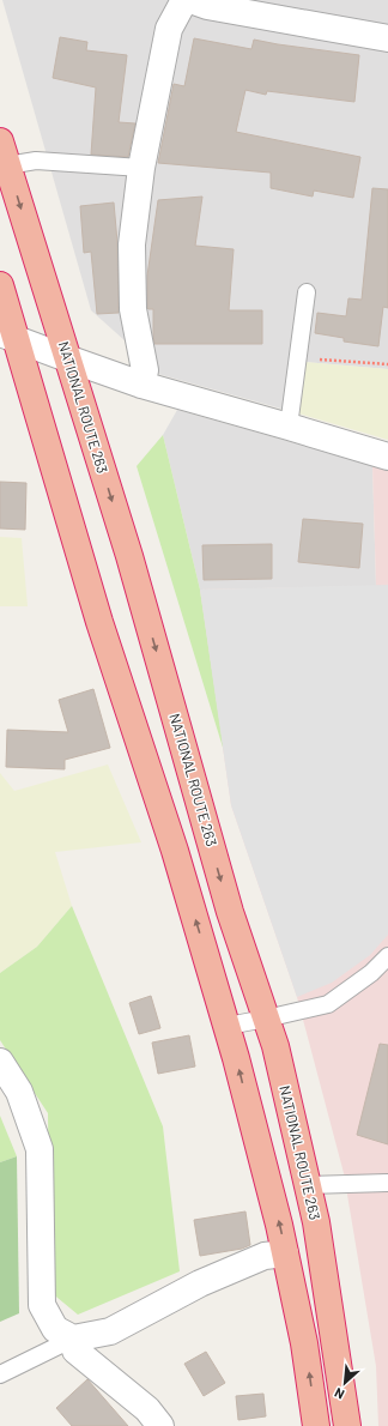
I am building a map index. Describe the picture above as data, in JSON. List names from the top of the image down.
{
  "streets": {
    "highway": ["NATIONAL ROUTE 263"]
  },
  "north": "bottom left"
}
